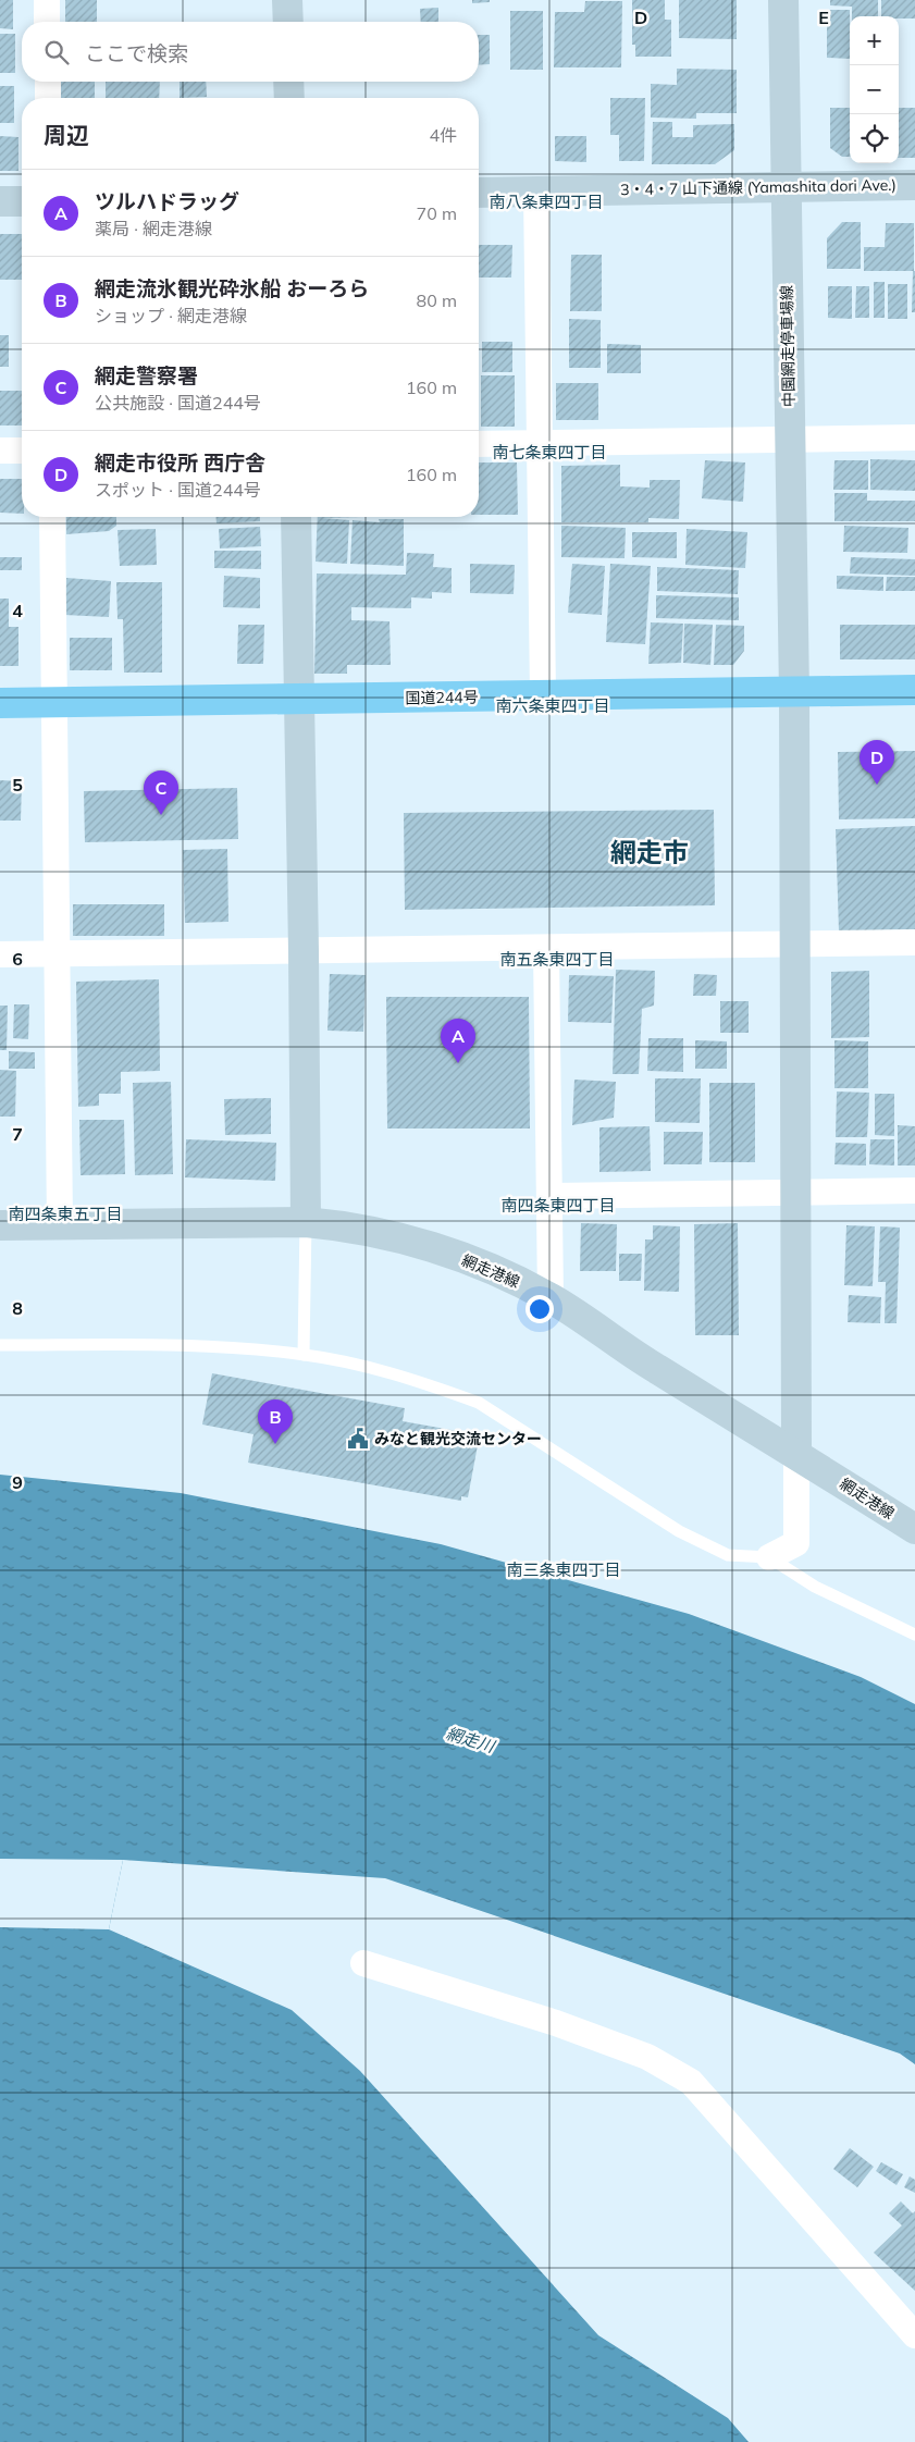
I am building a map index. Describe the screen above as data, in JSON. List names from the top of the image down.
{
  "streets": {
    "highway": ["国道244号"],
    "street": ["3・4・7 山下通線 (Yamashita dori Ave.)", "中園網走停車場線", "網走港線"]
  },
  "crossings": [
    ["3・4・7 山下通線 (Yamashita dori Ave.)", "中園網走停車場線"],
    ["中園網走停車場線", "国道244号"],
    ["中園網走停車場線", "網走港線"]
  ],
  "districts": [
    "南八条東四丁目",
    "南七条東四丁目",
    "南六条東四丁目",
    "網走市",
    "南五条東四丁目",
    "南四条東四丁目",
    "南四条東五丁目",
    "南三条東四丁目"
  ],
  "water": ["網走川"],
  "places": {
    "public building": ["みなと観光交流センター"]
  },
  "page": {
    "map_buttons": ["+", "−"],
    "search": "ここで検索",
    "heading": ["周辺", "4件"],
    "list": [
      {
        "mark": "A",
        "name": "ツルハドラッグ",
        "note": "薬局 · 網走港線",
        "value": "70 m"
      },
      {
        "mark": "B",
        "name": "網走流氷観光砕氷船 おーろら",
        "note": "ショップ · 網走港線",
        "value": "80 m"
      },
      {
        "mark": "C",
        "name": "網走警察署",
        "note": "公共施設 · 国道244号",
        "value": "160 m"
      },
      {
        "mark": "D",
        "name": "網走市役所 西庁舎",
        "note": "スポット · 国道244号",
        "value": "160 m"
      }
    ],
    "pins": [
      "D",
      "C",
      "A",
      "B"
    ]
  },
  "grid": {
    "columns": ["D", "E"],
    "rows": [
      "4",
      "5",
      "6",
      "7",
      "8",
      "9"
    ]
  }
}
